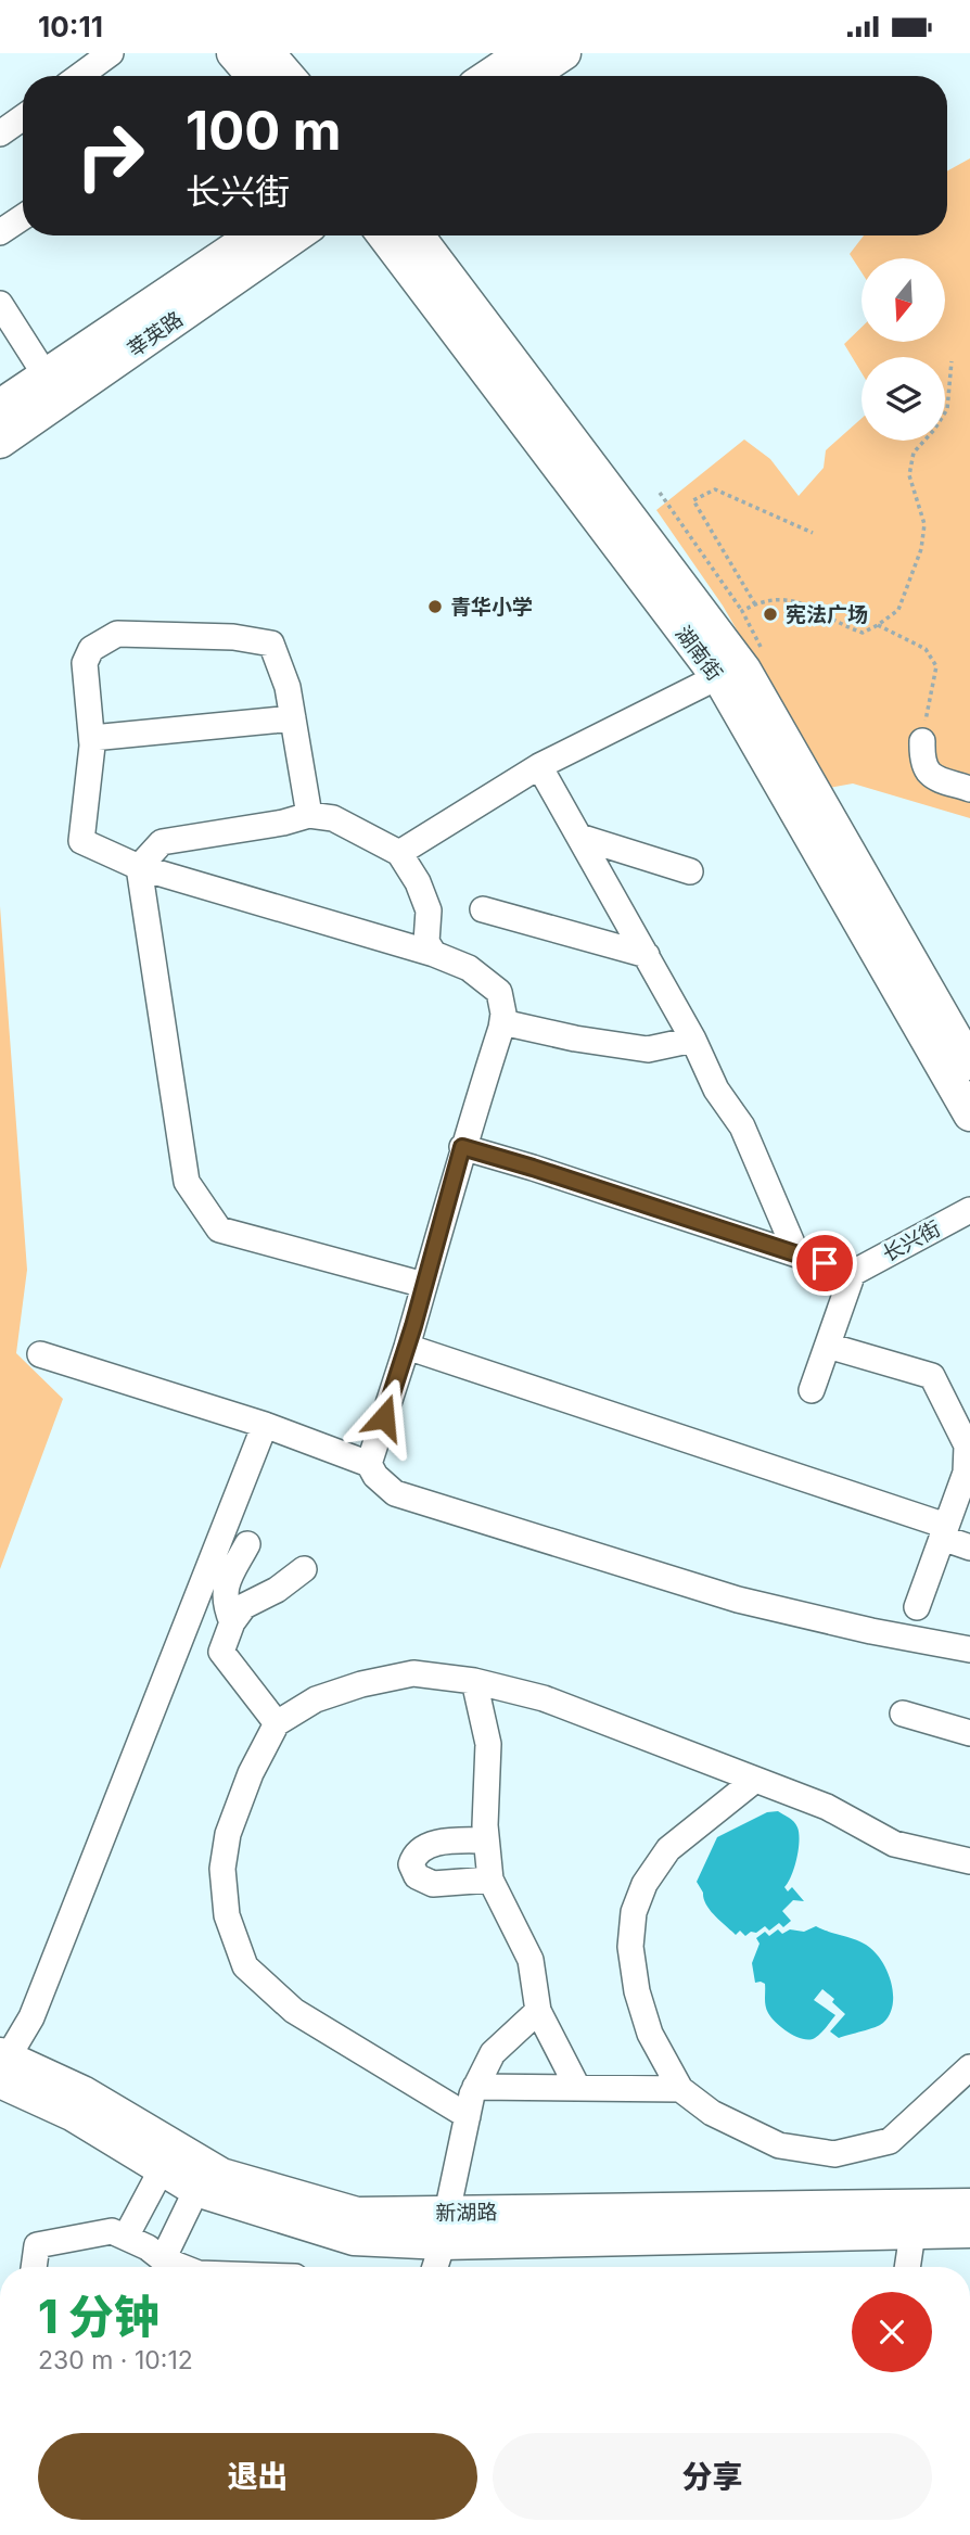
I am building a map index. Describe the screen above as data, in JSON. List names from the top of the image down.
{
  "streets": {
    "main road": ["莘英路", "湖南街", "新湖路"],
    "street": ["长兴街"]
  },
  "places": ["青华小学", "宪法广场"],
  "north": "bottom",
  "page": {
    "status": "10:11",
    "turn": ["100 m", "长兴街"],
    "heading": ["1 分钟", "230 m · 10:12"],
    "buttons": ["退出", "分享"]
  }
}
